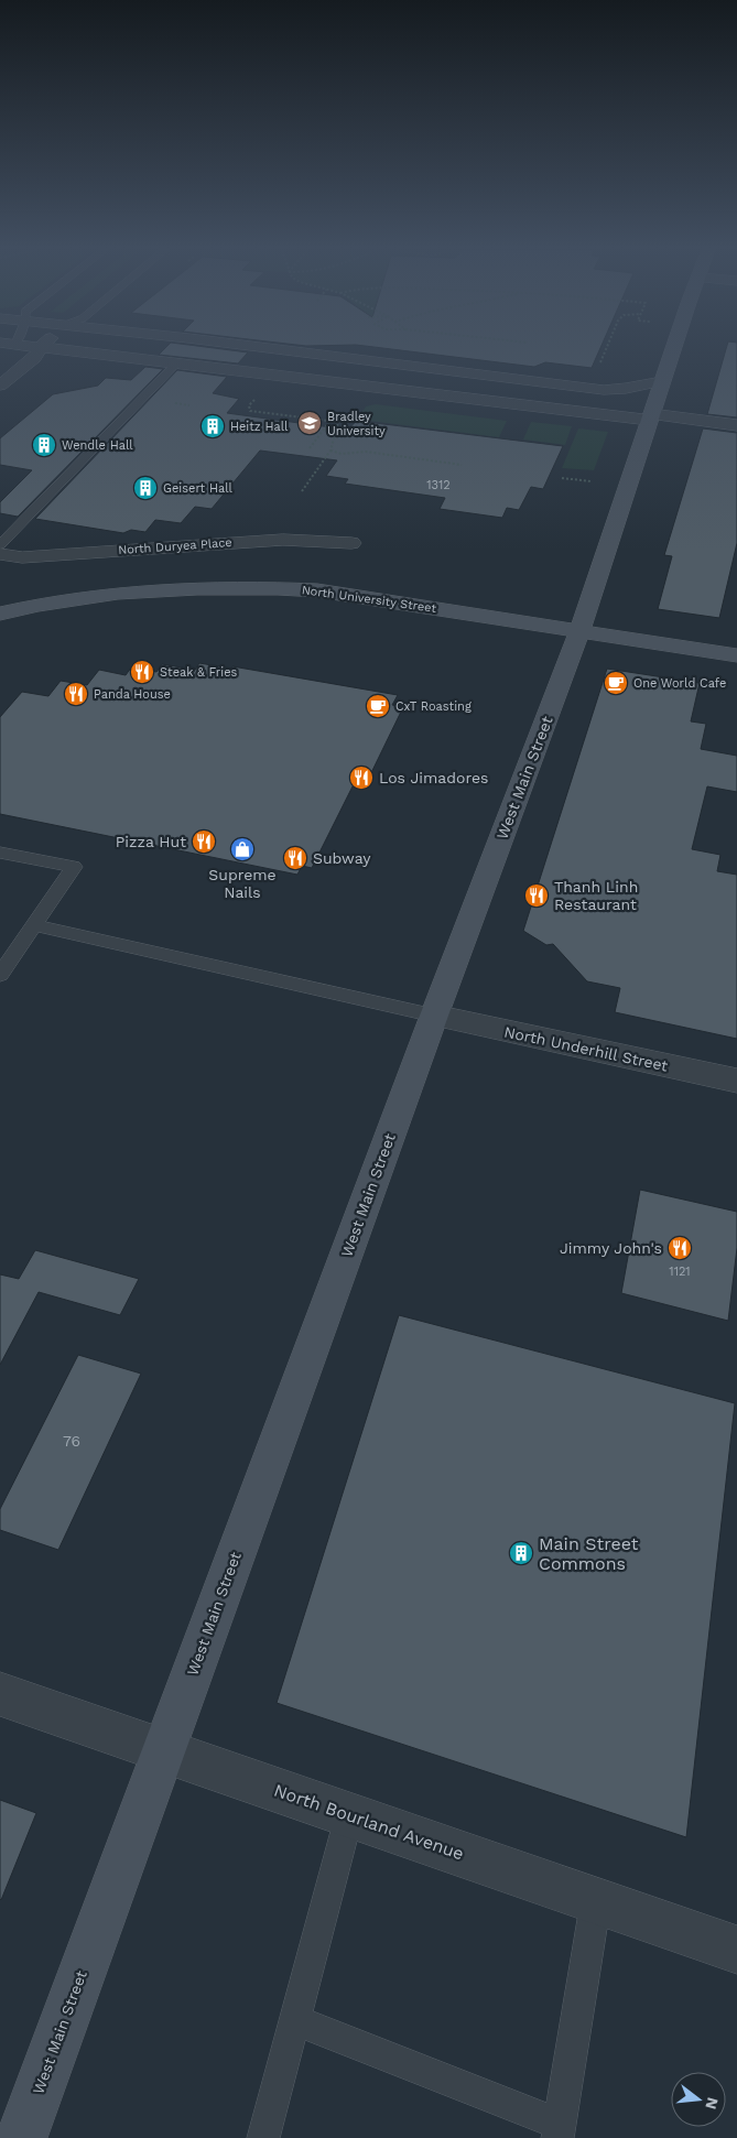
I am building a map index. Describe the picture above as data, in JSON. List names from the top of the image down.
{
  "streets": {
    "main road": ["North University Street", "West Main Street"],
    "street": ["North Duryea Place", "North Underhill Street", "North Bourland Avenue"]
  },
  "crossings": [
    ["North University Street", "West Main Street"],
    ["West Main Street", "North Underhill Street"],
    ["West Main Street", "North Bourland Avenue"]
  ],
  "places": {
    "school or university": ["Bradley University"],
    "building": [
      "Heitz Hall",
      "Wendle Hall",
      "Geisert Hall",
      "Main Street Commons"
    ],
    "restaurant": [
      "Steak & Fries",
      "Panda House",
      "Los Jimadores",
      "Pizza Hut",
      "Subway",
      "Thanh Linh Restaurant",
      "Jimmy John's"
    ],
    "cafe": ["One World Cafe", "CxT Roasting"],
    "shop": ["Supreme Nails"]
  },
  "house_numbers": ["1312", "1121", "76"],
  "north": "right"
}
